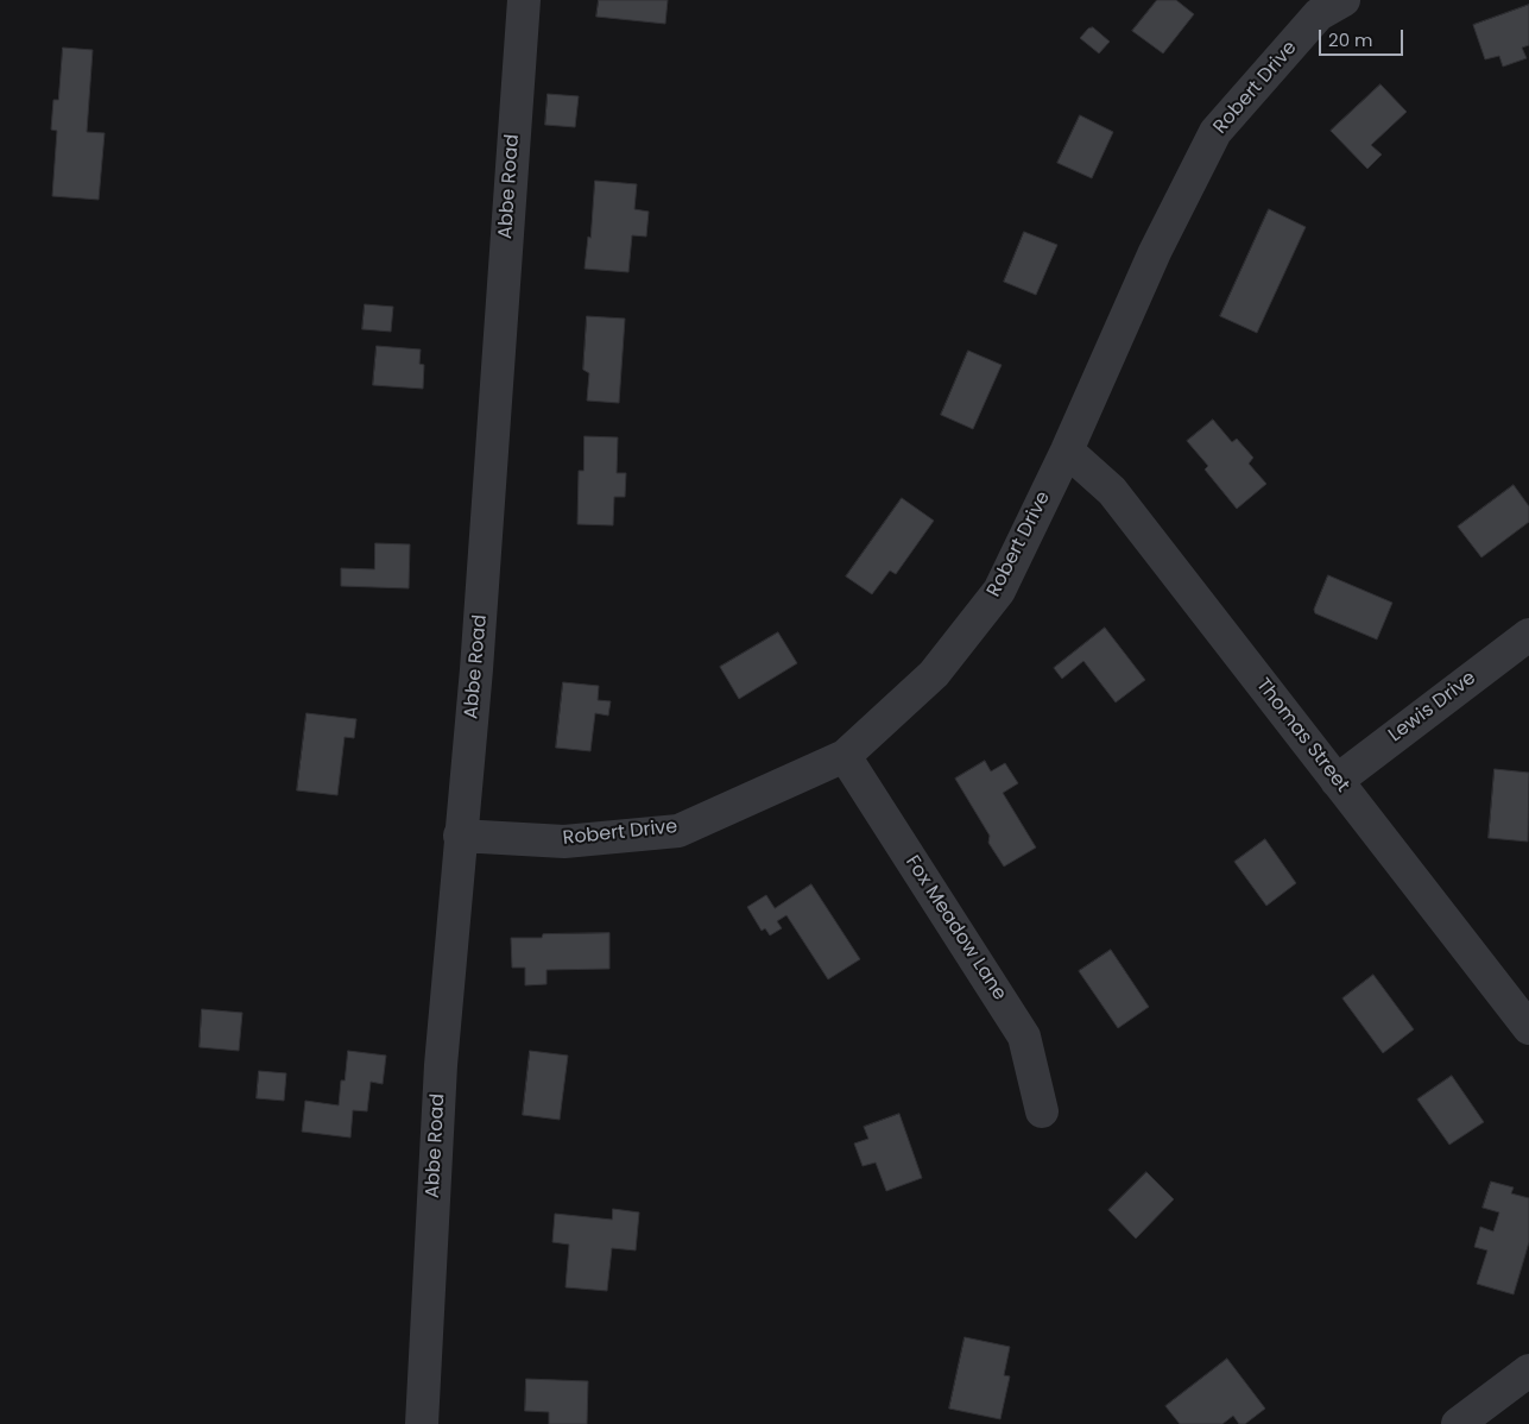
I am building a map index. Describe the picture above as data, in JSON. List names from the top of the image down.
{
  "streets": {
    "street": [
      "Robert Drive",
      "Abbe Road",
      "Lewis Drive",
      "Thomas Street",
      "Fox Meadow Lane"
    ]
  },
  "crossings": [
    ["Robert Drive", "Abbe Road"],
    ["Robert Drive", "Thomas Street"],
    ["Robert Drive", "Fox Meadow Lane"],
    ["Lewis Drive", "Thomas Street"]
  ],
  "scale_bar": "20 m"
}
